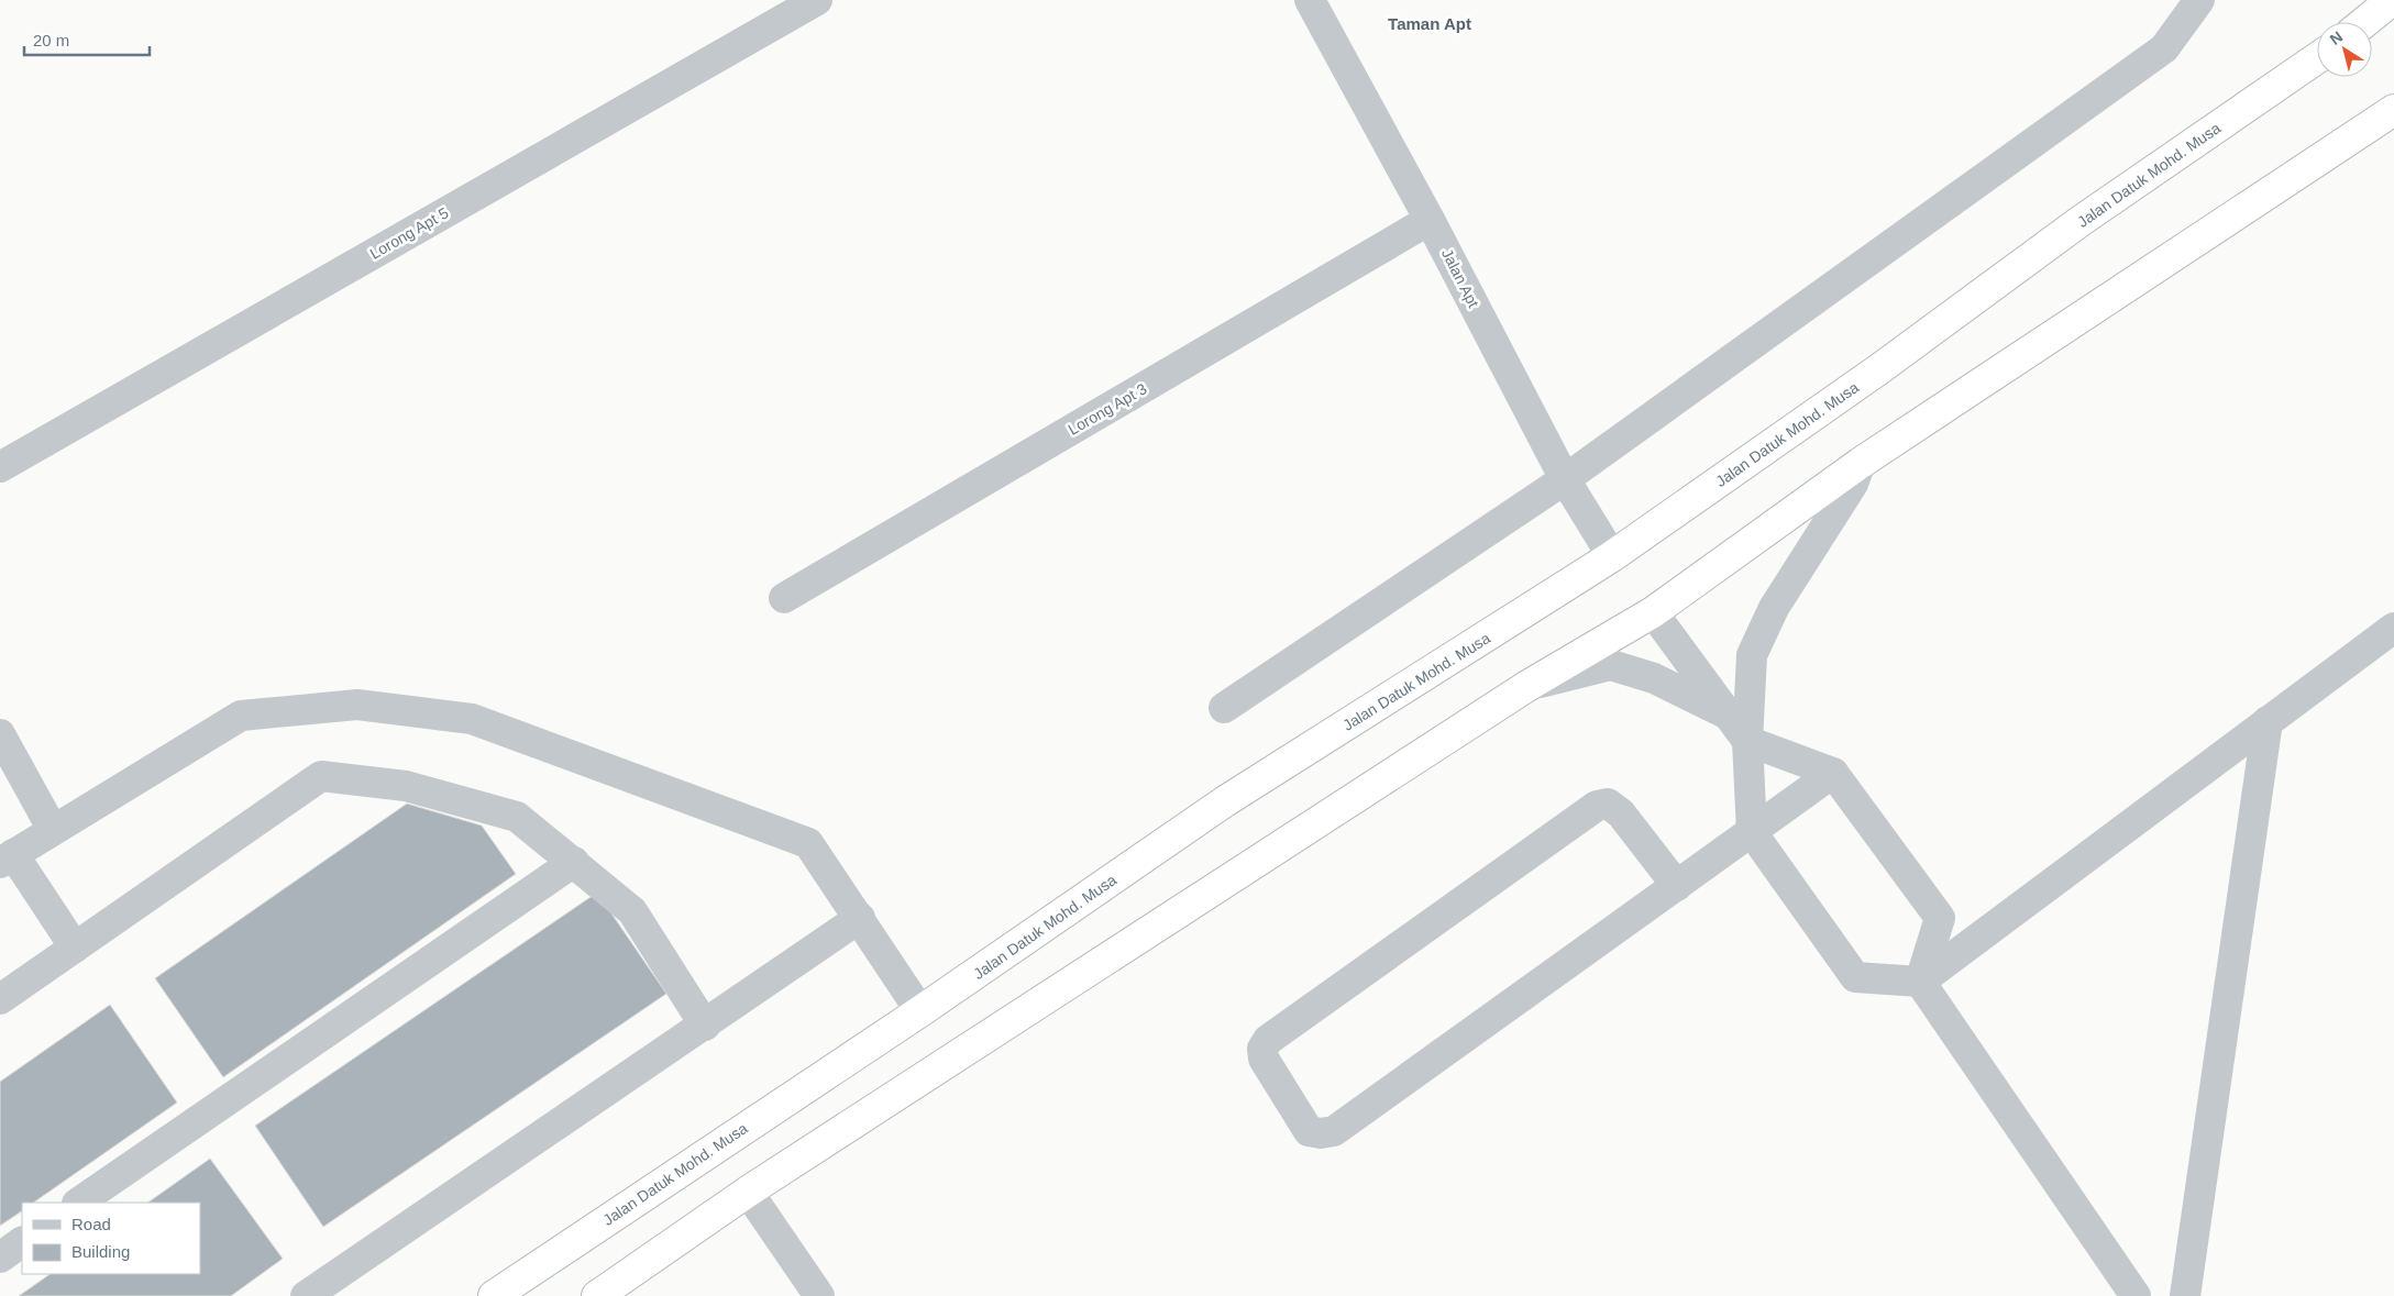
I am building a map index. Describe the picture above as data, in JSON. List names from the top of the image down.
{
  "streets": {
    "highway": ["Jalan Datuk Mohd. Musa"],
    "street": ["Lorong Apt 5", "Jalan Apt", "Lorong Apt 3"]
  },
  "crossings": [
    ["Jalan Datuk Mohd. Musa", "Jalan Apt"],
    ["Jalan Apt", "Lorong Apt 3"]
  ],
  "districts": ["Taman Apt"],
  "legend": ["Road", "Building"],
  "scale_bar": "20 m",
  "north": "top left"
}
